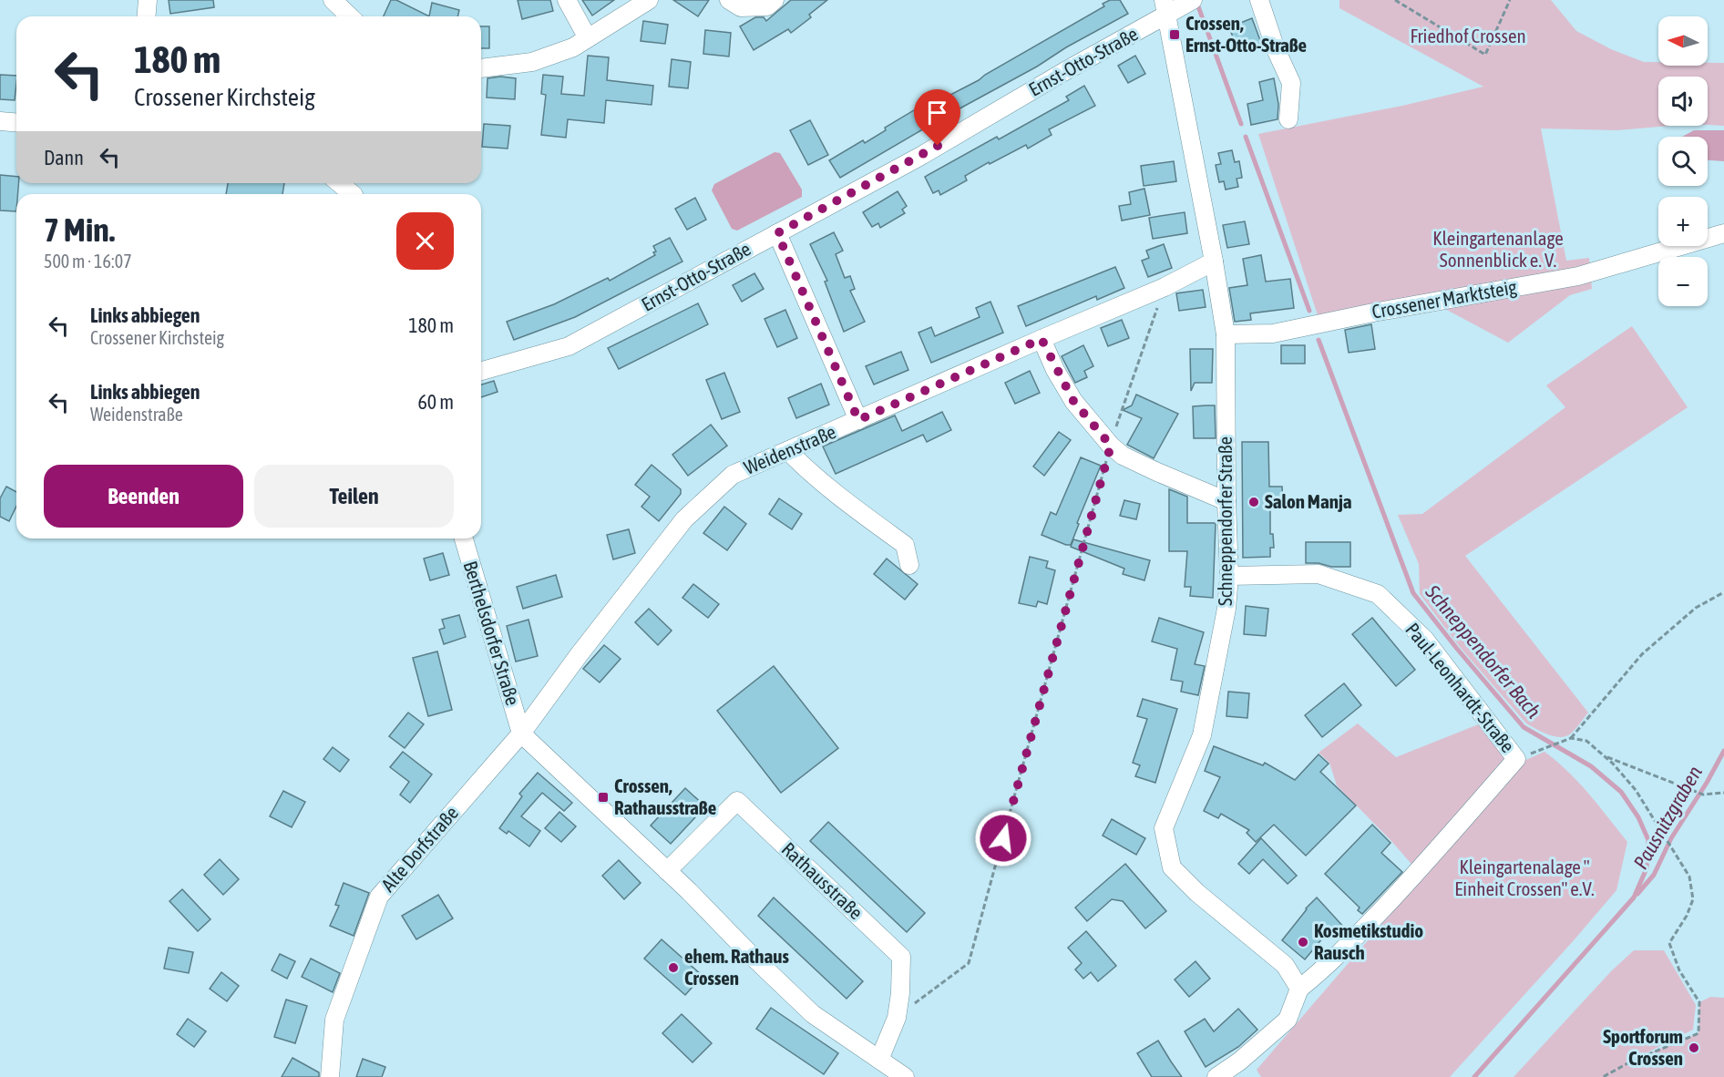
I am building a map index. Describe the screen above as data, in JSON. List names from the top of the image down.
{
  "streets": {
    "street": [
      "Ernst-Otto-Straße",
      "Crossener Marktsteig",
      "Weidenstraße",
      "Schneppendorfer Straße",
      "Berthelsdorfer Straße",
      "Paul-Leonhardt-Straße",
      "Alte Dorfstraße",
      "Rathausstraße"
    ]
  },
  "crossings": [
    ["Ernst-Otto-Straße", "Schneppendorfer Straße"],
    ["Crossener Marktsteig", "Schneppendorfer Straße"],
    ["Weidenstraße", "Schneppendorfer Straße"],
    ["Weidenstraße", "Berthelsdorfer Straße"],
    ["Weidenstraße", "Alte Dorfstraße"],
    ["Schneppendorfer Straße", "Paul-Leonhardt-Straße"],
    ["Berthelsdorfer Straße", "Alte Dorfstraße"]
  ],
  "water": ["Schneppendorfer Bach", "Pausnitzgraben"],
  "parks": ["Friedhof Crossen", "Kleingartenanlage Sonnenblick e. V.", "Kleingartenalage \" Einheit Crossen\" e.V."],
  "places": {
    "transit": ["Crossen, Ernst-Otto-Straße", "Crossen, Rathausstraße"],
    "other": [
      "Salon Manja",
      "Kosmetikstudio Rausch",
      "ehem. Rathaus Crossen",
      "Sportforum Crossen"
    ]
  },
  "north": "left",
  "page": {
    "map_buttons": ["+", "−"],
    "turn": ["180 m", "Crossener Kirchsteig"],
    "then": "Dann",
    "heading": ["7 Min.", "500 m · 16:07"],
    "list": [
      {
        "name": "Links abbiegen",
        "note": "Crossener Kirchsteig",
        "value": "180 m"
      },
      {
        "name": "Links abbiegen",
        "note": "Weidenstraße",
        "value": "60 m"
      }
    ],
    "buttons": ["Beenden", "Teilen"]
  }
}
